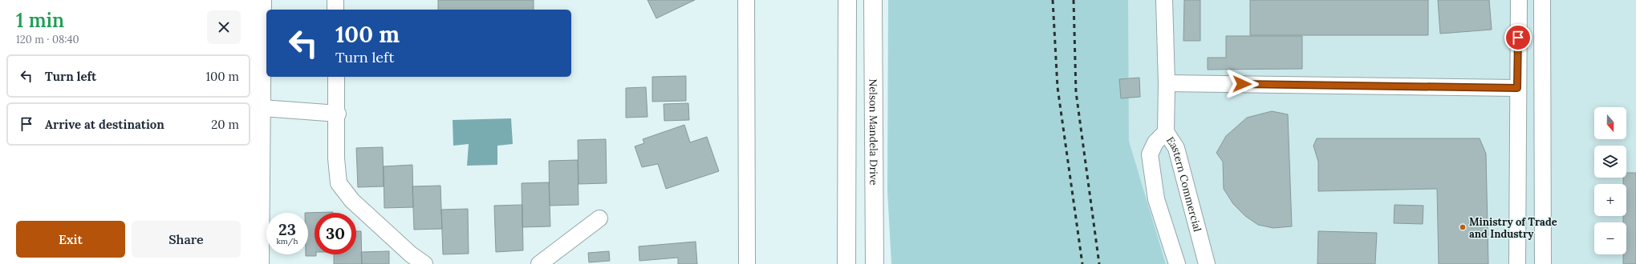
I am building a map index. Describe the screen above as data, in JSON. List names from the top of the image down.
{
  "streets": {
    "main road": ["Nelson Mandela Drive"],
    "street": ["Eastern Commercial"]
  },
  "places": ["Ministry of Trade and Industry"],
  "north": "bottom",
  "page": {
    "heading": ["1 min", "120 m · 08:40"],
    "turn": ["100 m", "Turn left"],
    "list": [
      {
        "name": "Turn left",
        "value": "100 m"
      },
      {
        "name": "Arrive at destination",
        "value": "20 m"
      }
    ],
    "map_buttons": ["+", "−"],
    "speed": "23 km/h",
    "limit": "30",
    "buttons": ["Exit", "Share"]
  }
}
